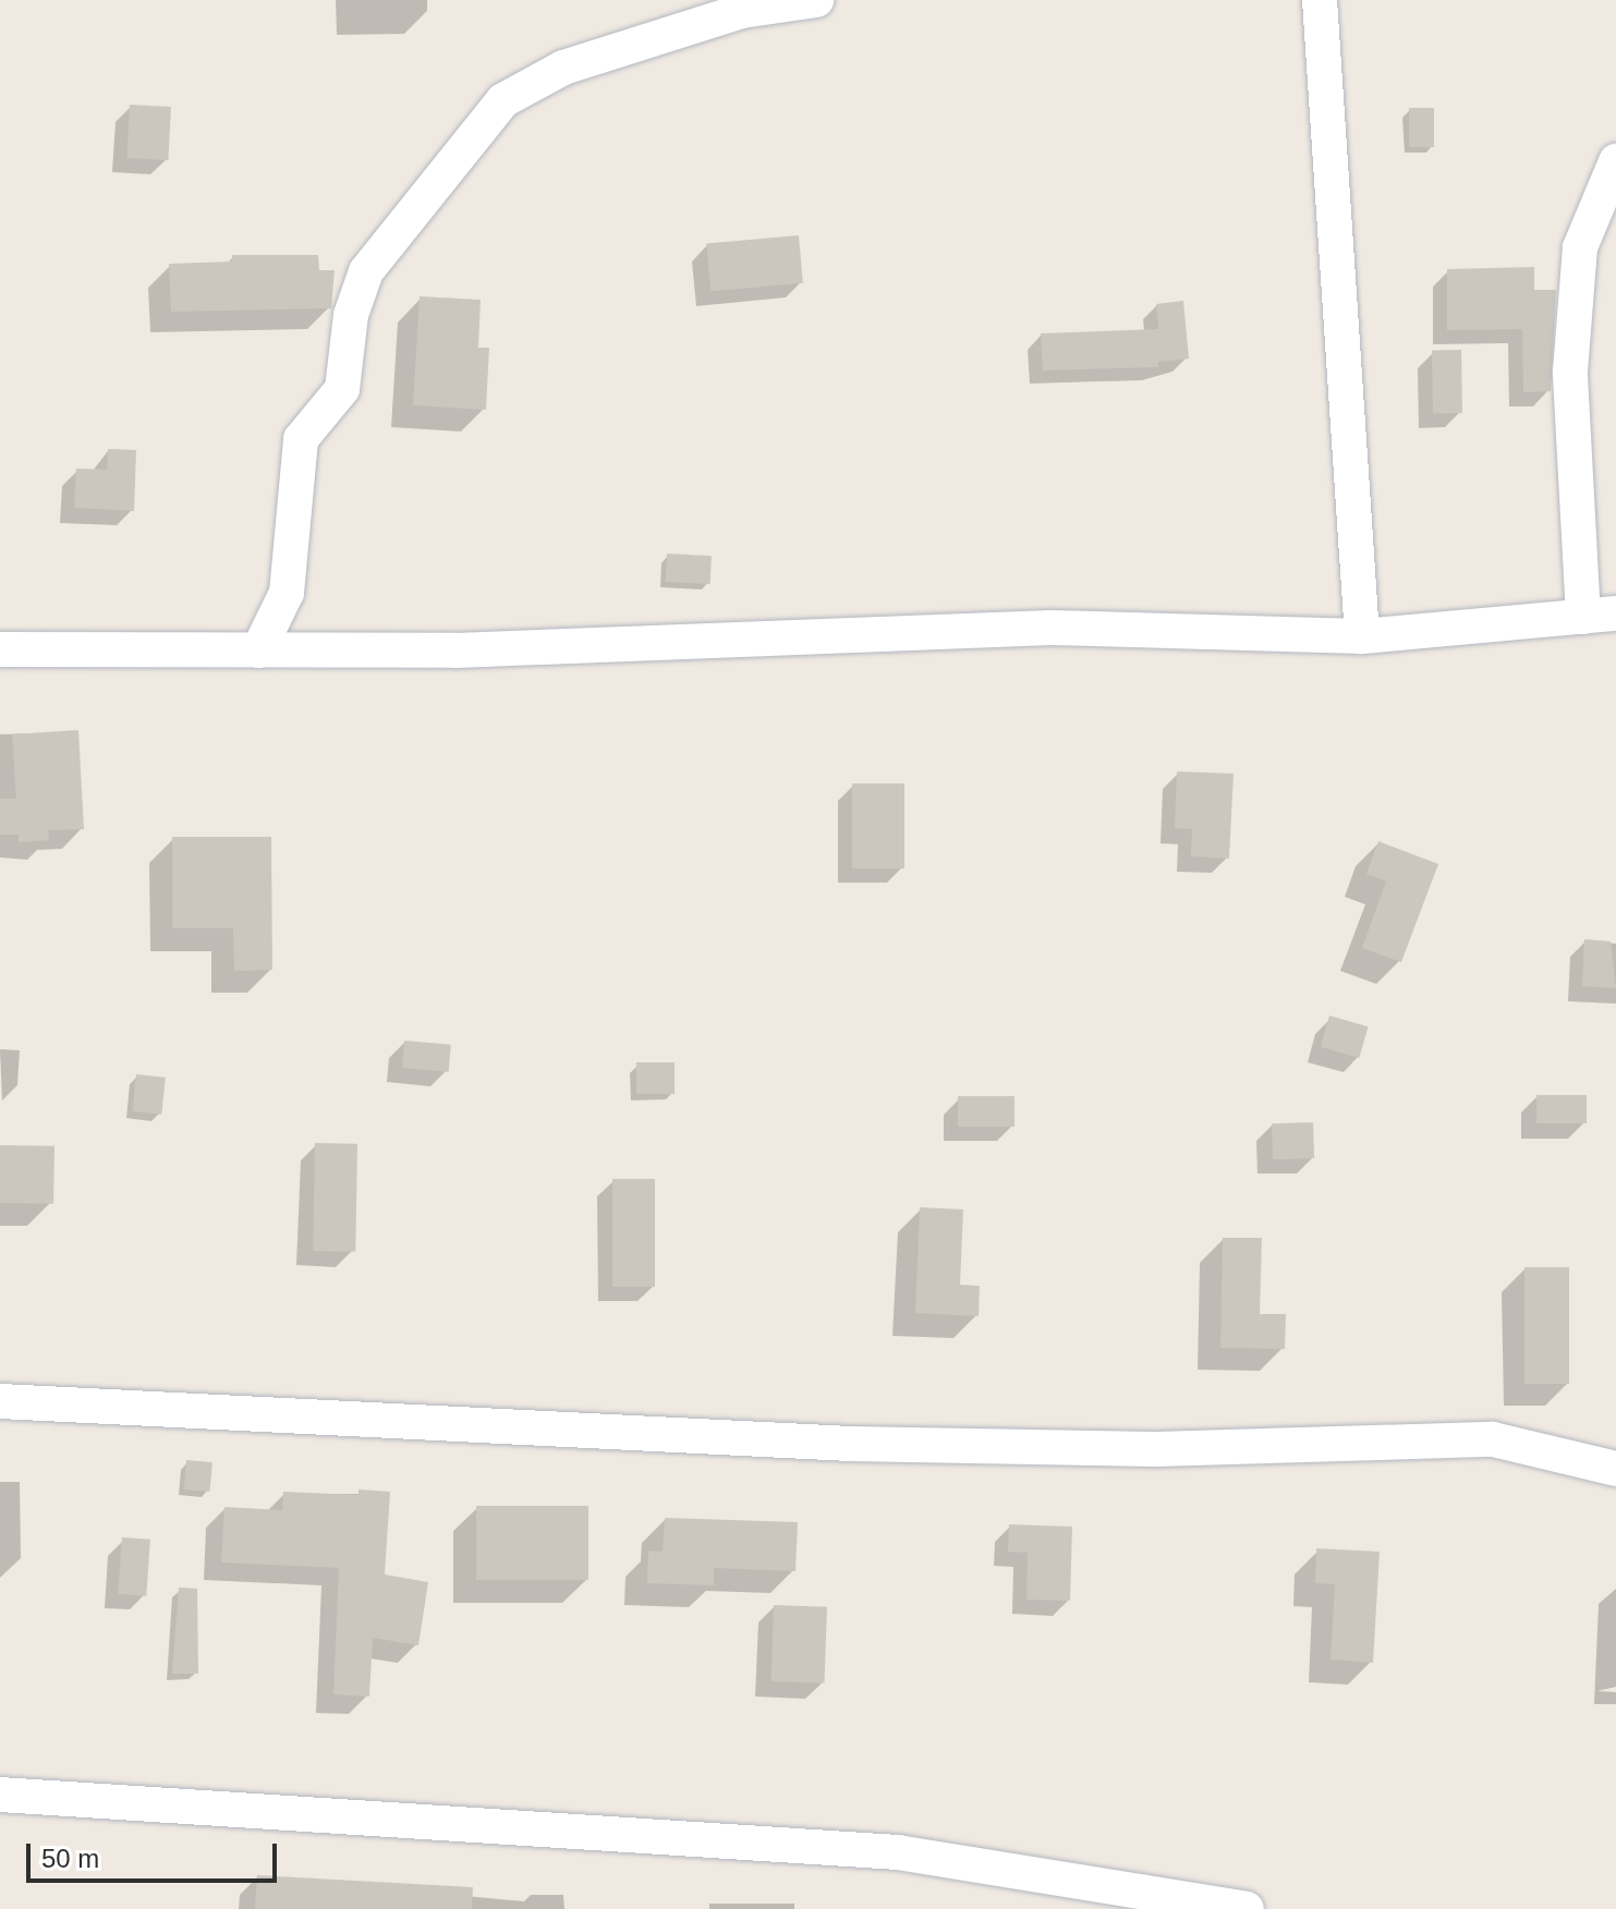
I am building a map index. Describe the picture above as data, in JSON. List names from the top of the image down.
{
  "scale_bar": "50 m"
}
